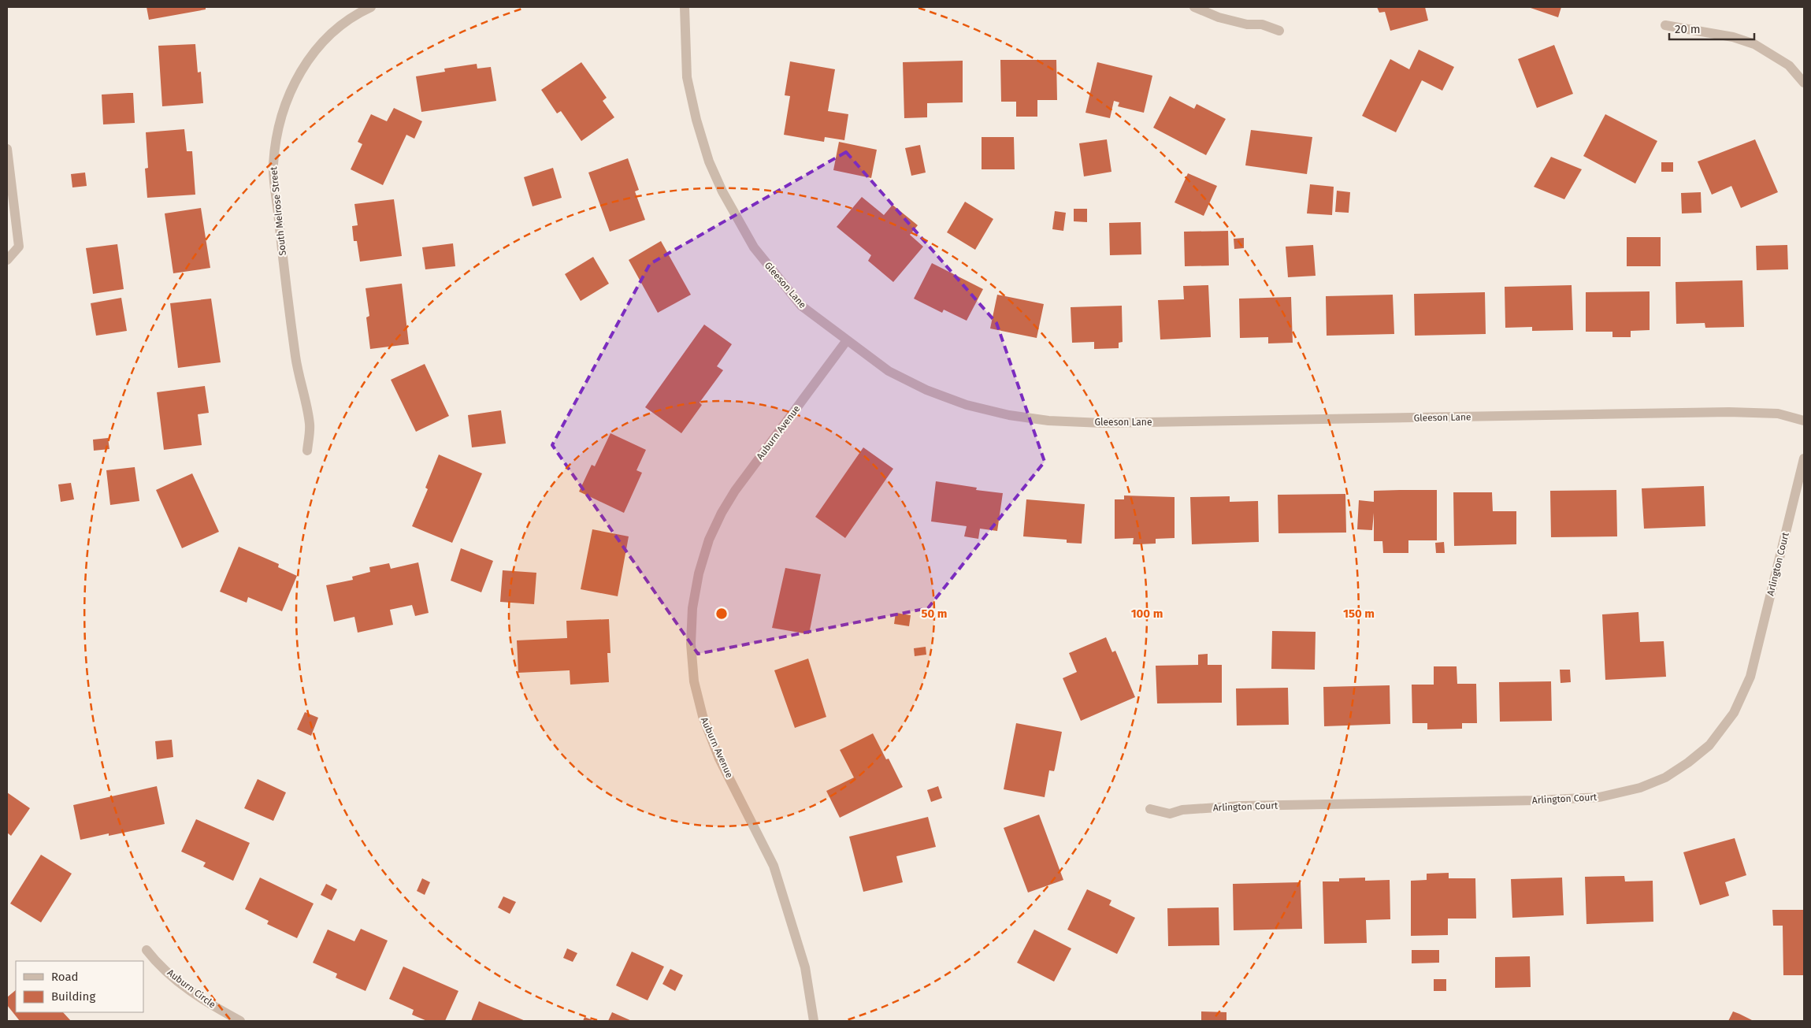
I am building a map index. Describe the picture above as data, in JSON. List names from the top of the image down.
{
  "streets": {
    "street": [
      "South Melrose Street",
      "Gleeson Lane",
      "Auburn Avenue",
      "Arlington Court",
      "Auburn Circle"
    ]
  },
  "crossings": [
    ["Gleeson Lane", "Auburn Avenue"]
  ],
  "legend": ["Road", "Building"],
  "scale_bar": "20 m",
  "rings": ["50 m", "100 m", "150 m"]
}
